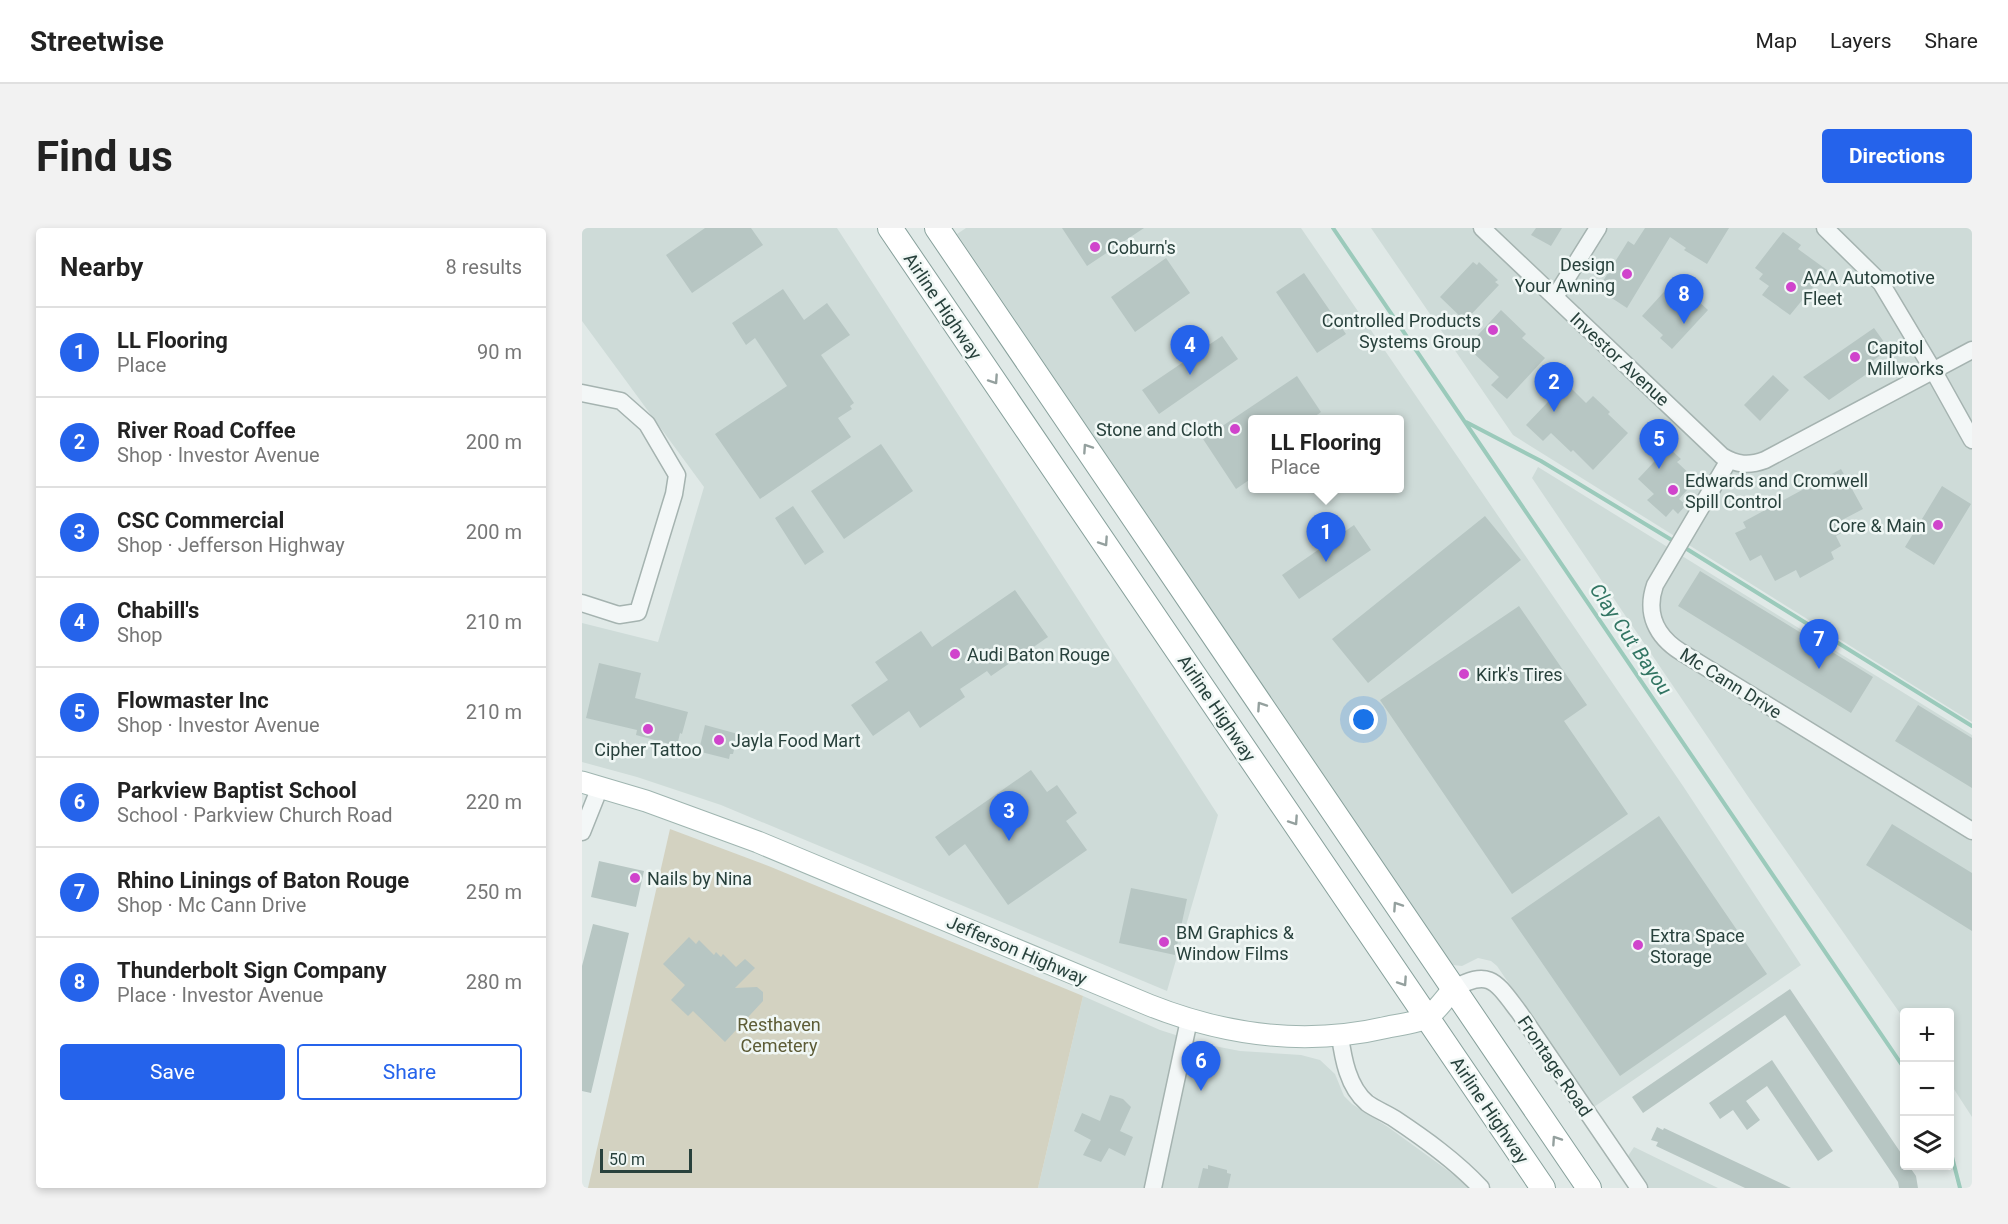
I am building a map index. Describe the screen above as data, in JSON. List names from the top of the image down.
{
  "streets": {
    "highway": ["Airline Highway"],
    "main road": ["Jefferson Highway"],
    "street": ["Investor Avenue", "Mc Cann Drive", "Frontage Road"]
  },
  "crossings": [
    ["Airline Highway", "Jefferson Highway"],
    ["Airline Highway", "Frontage Road"],
    ["Investor Avenue", "Mc Cann Drive"]
  ],
  "water": ["Clay Cut Bayou"],
  "parks": ["Resthaven Cemetery"],
  "places": [
    "Coburn's",
    "Design Your Awning",
    "AAA Automotive Fleet",
    "Controlled Products Systems Group",
    "Capitol Millworks",
    "Stone and Cloth",
    "Edwards and Cromwell Spill Control",
    "Core & Main",
    "Audi Baton Rouge",
    "Kirk's Tires",
    "Cipher Tattoo",
    "Jayla Food Mart",
    "Nails by Nina",
    "BM Graphics & Window Films",
    "Extra Space Storage"
  ],
  "scale_bar": "50 m",
  "page": {
    "header": "Streetwise",
    "nav": ["Map", "Layers", "Share"],
    "buttons": [
      "Directions",
      ["Save", "Share"]
    ],
    "title": "Find us",
    "heading": ["Nearby", "8 results"],
    "pins": [
      "8",
      "4",
      "2",
      "5",
      "1",
      "7",
      "3",
      "6"
    ],
    "list": [
      {
        "mark": "1",
        "name": "LL Flooring",
        "note": "Place",
        "value": "90 m"
      },
      {
        "mark": "2",
        "name": "River Road Coffee",
        "note": "Shop · Investor Avenue",
        "value": "200 m"
      },
      {
        "mark": "3",
        "name": "CSC Commercial",
        "note": "Shop · Jefferson Highway",
        "value": "200 m"
      },
      {
        "mark": "4",
        "name": "Chabill's",
        "note": "Shop",
        "value": "210 m"
      },
      {
        "mark": "5",
        "name": "Flowmaster Inc",
        "note": "Shop · Investor Avenue",
        "value": "210 m"
      },
      {
        "mark": "6",
        "name": "Parkview Baptist School",
        "note": "School · Parkview Church Road",
        "value": "220 m"
      },
      {
        "mark": "7",
        "name": "Rhino Linings of Baton Rouge",
        "note": "Shop · Mc Cann Drive",
        "value": "250 m"
      },
      {
        "mark": "8",
        "name": "Thunderbolt Sign Company",
        "note": "Place · Investor Avenue",
        "value": "280 m"
      }
    ],
    "popup": ["LL Flooring", "Place"],
    "map_buttons": ["+", "−"],
    "scale": "50 m"
  }
}
